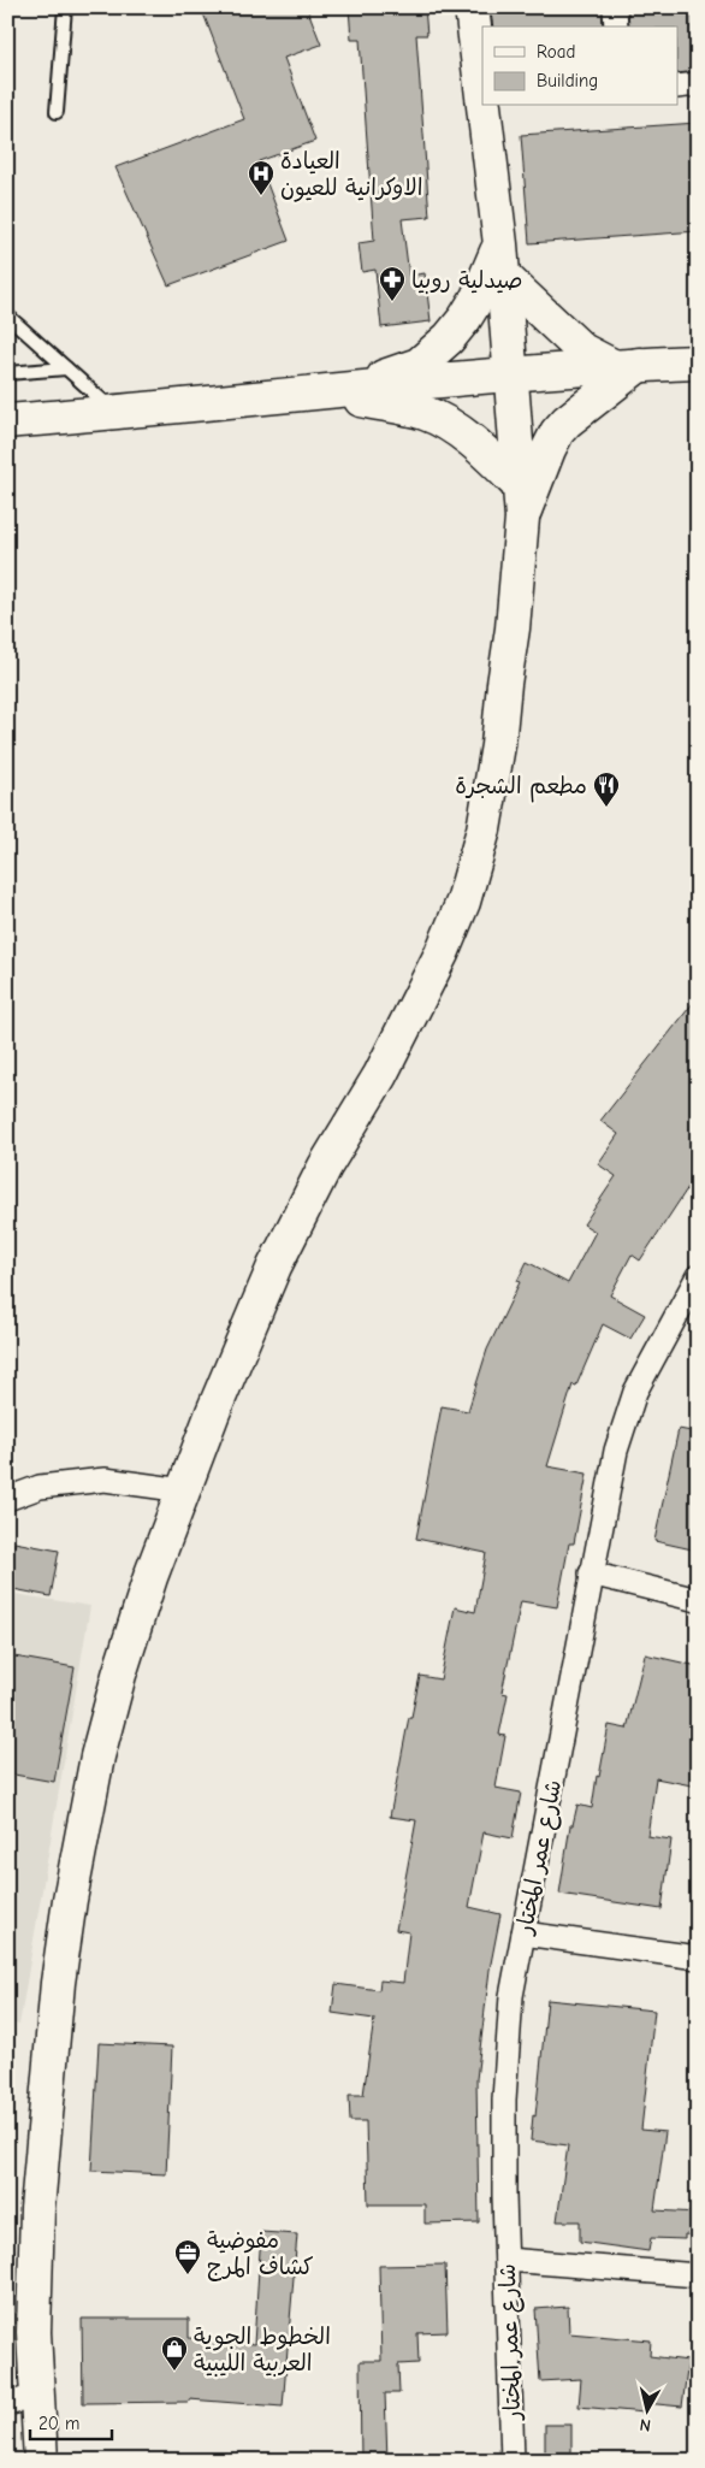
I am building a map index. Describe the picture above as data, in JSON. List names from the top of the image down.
{
  "streets": {
    "street": ["شارع عمر المختار"]
  },
  "places": {
    "hospital": ["العيادة الاوكرانية للعيون"],
    "pharmacy": ["صيدلية روبيا"],
    "restaurant": ["مطعم الشجرة"],
    "office": ["مفوضية كشاف المرج"],
    "shop": ["الخطوط الجوية العربية الليبية"]
  },
  "legend": ["Road", "Building"],
  "scale_bar": "20 m",
  "north": "bottom"
}
